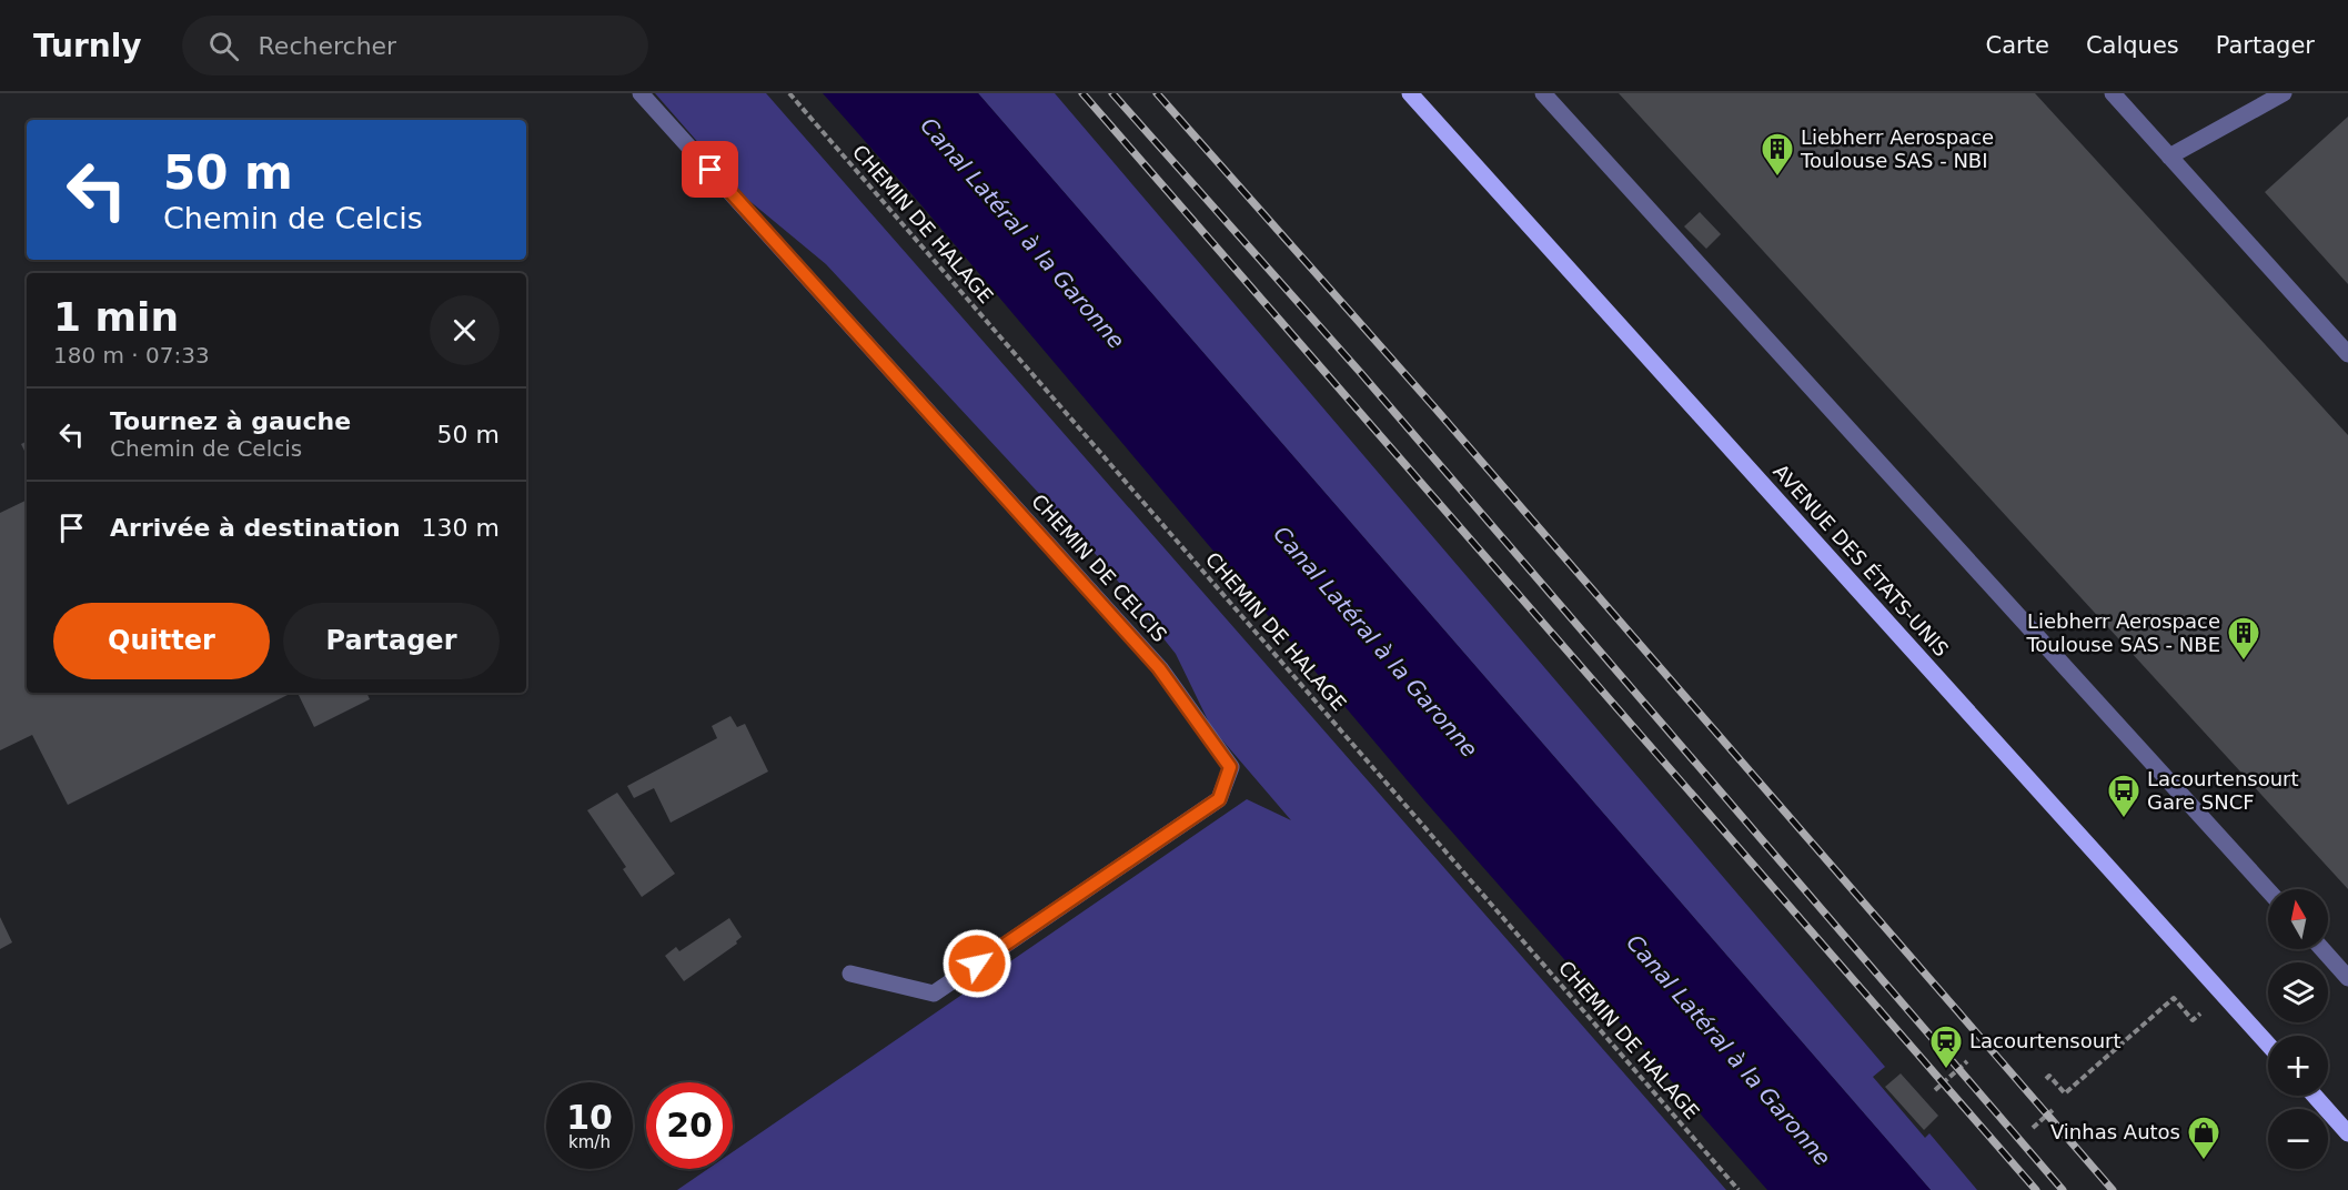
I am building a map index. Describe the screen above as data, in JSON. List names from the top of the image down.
{
  "streets": {
    "main road": ["AVENUE DES ÉTATS-UNIS"],
    "lane": ["CHEMIN DE CELCIS"],
    "path": ["CHEMIN DE HALAGE"]
  },
  "water": ["Canal Latéral à la Garonne"],
  "places": {
    "building": ["Liebherr Aerospace Toulouse SAS - NBI", "Liebherr Aerospace Toulouse SAS - NBE"],
    "bus stop": ["Lacourtensourt Gare SNCF"],
    "station": ["Lacourtensourt"],
    "shop": ["Vinhas Autos"]
  },
  "north": "top",
  "page": {
    "header": "Turnly",
    "search": "Rechercher",
    "nav": ["Carte", "Calques", "Partager"],
    "turn": ["50 m", "Chemin de Celcis"],
    "heading": ["1 min", "180 m · 07:33"],
    "list": [
      {
        "name": "Tournez à gauche",
        "note": "Chemin de Celcis",
        "value": "50 m"
      },
      {
        "name": "Arrivée à destination",
        "value": "130 m"
      }
    ],
    "buttons": ["Quitter", "Partager"],
    "map_buttons": ["+", "−"],
    "speed": "10 km/h",
    "limit": "20"
  }
}
